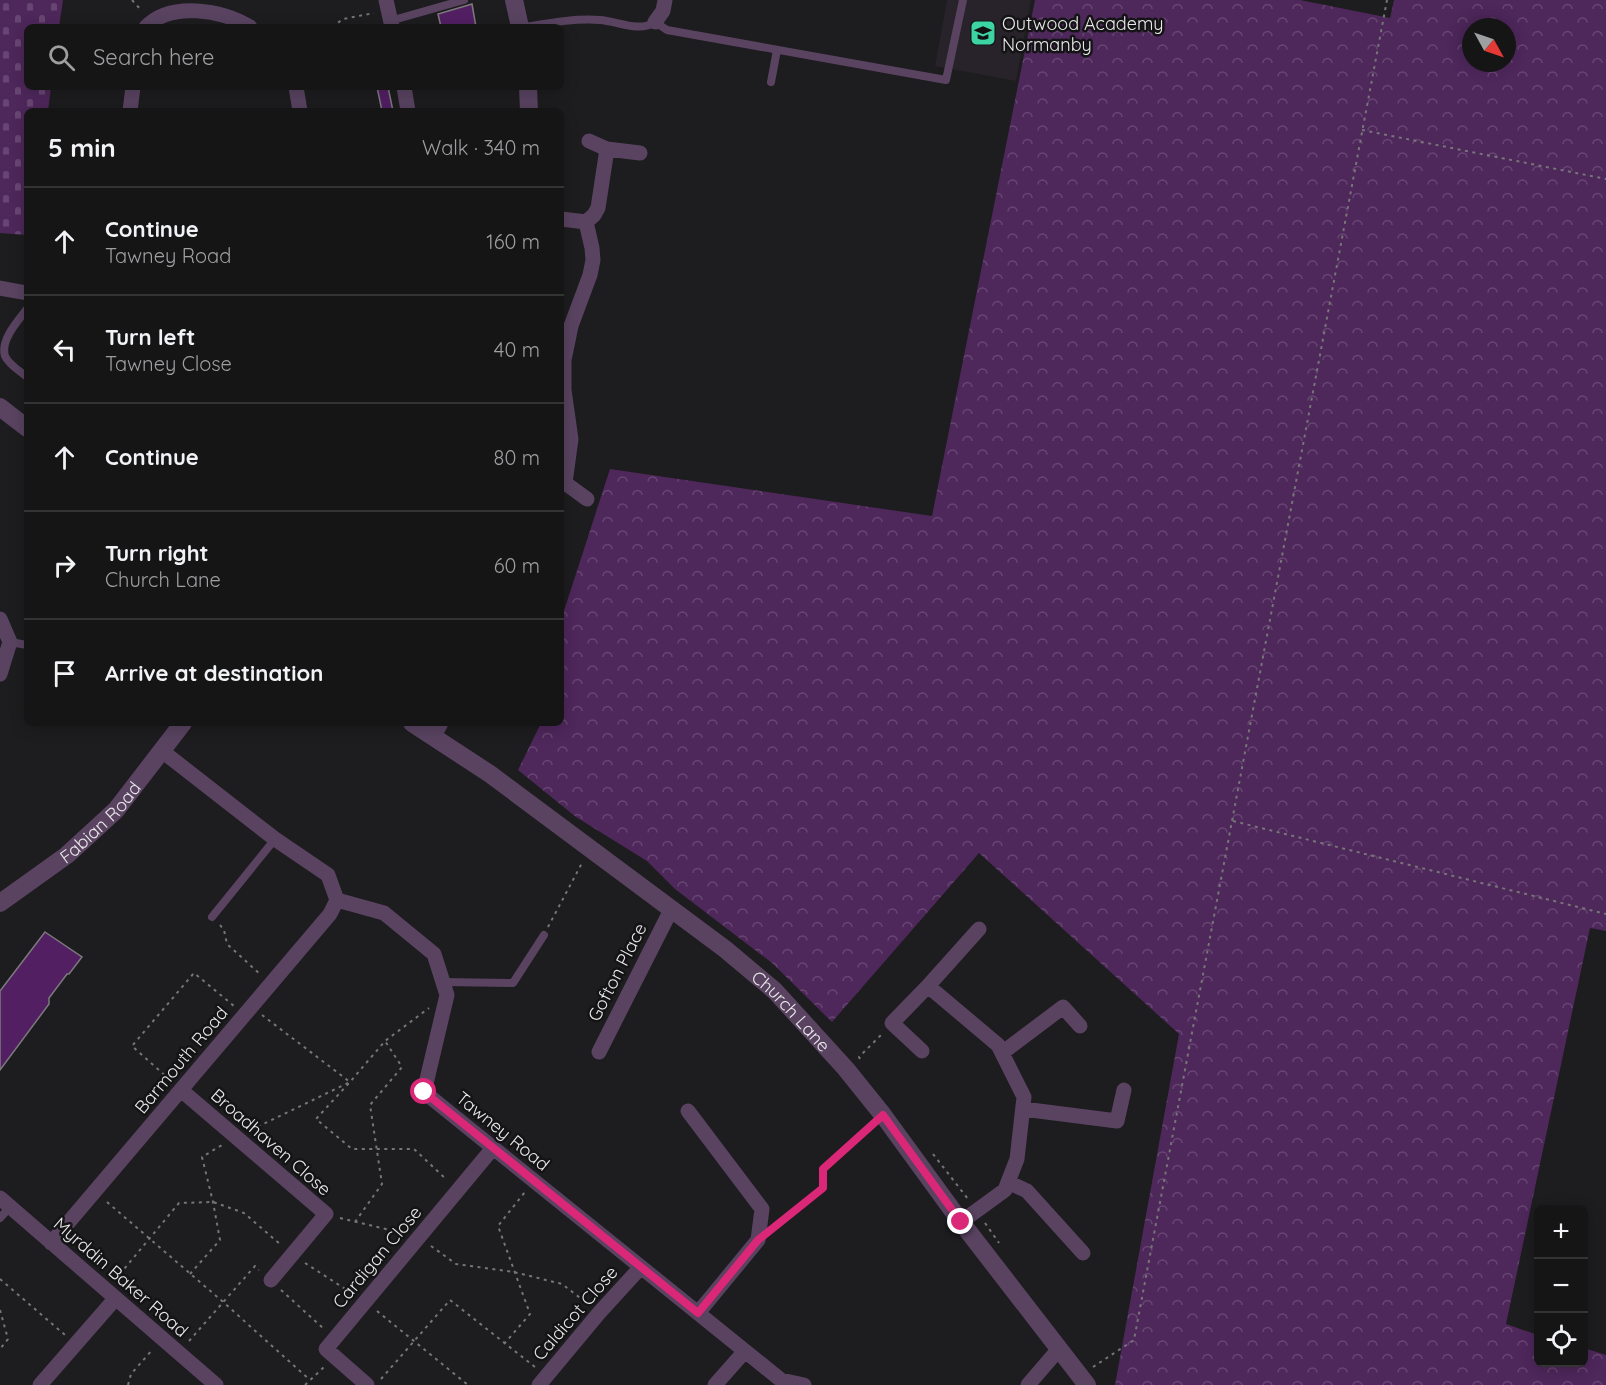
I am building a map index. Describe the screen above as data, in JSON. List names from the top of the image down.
{
  "streets": {
    "street": [
      "Fabian Road",
      "Gofton Place",
      "Church Lane",
      "Barmouth Road",
      "Tawney Road",
      "Broadhaven Close",
      "Cardigan Close",
      "Myrddin Baker Road",
      "Caldicot Close"
    ]
  },
  "crossings": [
    ["Gofton Place", "Church Lane"],
    ["Barmouth Road", "Broadhaven Close"],
    ["Barmouth Road", "Myrddin Baker Road"],
    ["Tawney Road", "Cardigan Close"],
    ["Tawney Road", "Caldicot Close"]
  ],
  "places": {
    "school or university": ["Outwood Academy Normanby"]
  },
  "north": "bottom right",
  "page": {
    "search": "Search here",
    "heading": ["5 min", "Walk · 340 m"],
    "list": [
      ["Continue", "Tawney Road", "160 m"],
      ["Turn left", "Tawney Close", "40 m"],
      ["Continue", "80 m"],
      ["Turn right", "Church Lane", "60 m"],
      "Arrive at destination"
    ],
    "map_buttons": ["+", "−"]
  }
}
